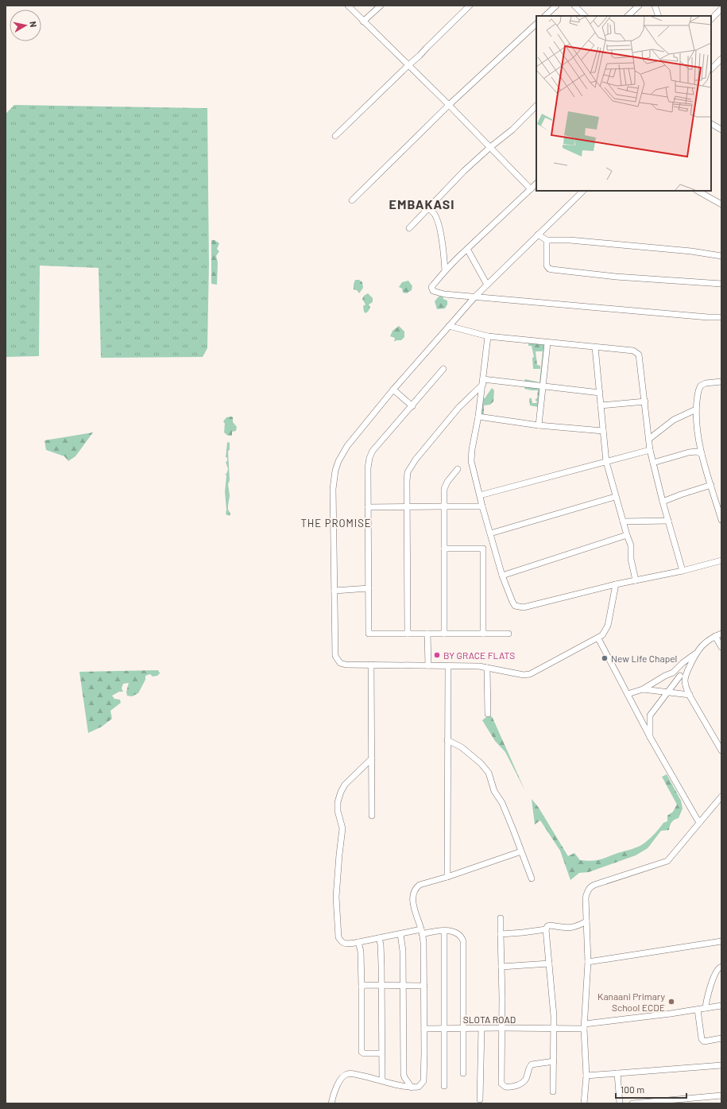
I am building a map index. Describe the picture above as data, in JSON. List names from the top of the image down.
{
  "streets": {
    "street": ["SLOTA ROAD"]
  },
  "districts": ["EMBAKASI", "THE PROMISE"],
  "places": ["BY GRACE FLATS", "New Life Chapel", "Kanaani Primary School ECDE"],
  "scale_bar": "100 m",
  "north": "right"
}
